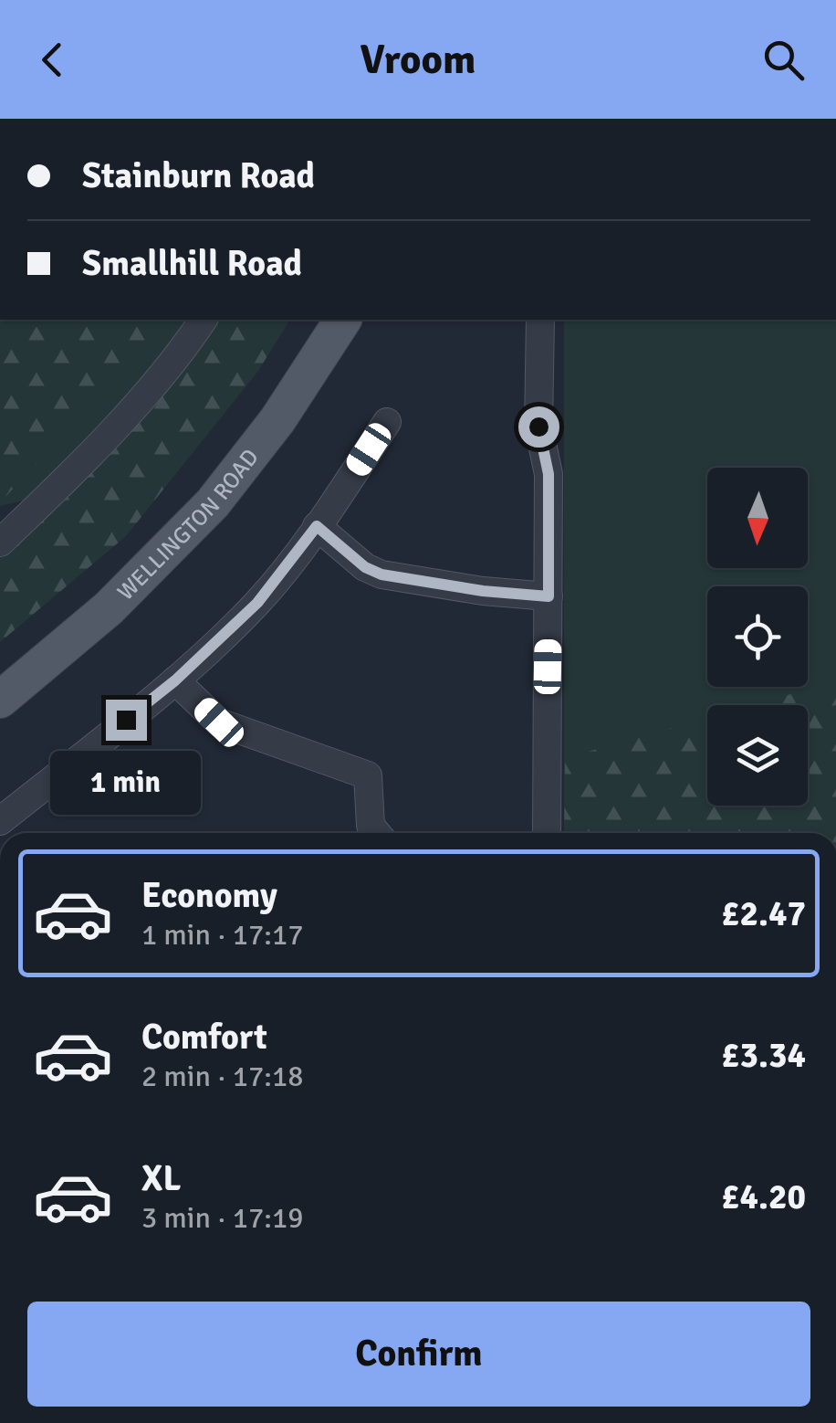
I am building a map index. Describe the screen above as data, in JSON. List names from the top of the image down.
{
  "streets": {
    "main road": ["WELLINGTON ROAD"]
  },
  "north": "bottom",
  "page": {
    "header": "Vroom",
    "banner": ["Stainburn Road", "Smallhill Road"],
    "bubble": "1 min",
    "list": [
      {
        "name": "Economy",
        "note": "1 min · 17:17",
        "value": "£2.47"
      },
      {
        "name": "Comfort",
        "note": "2 min · 17:18",
        "value": "£3.34"
      },
      {
        "name": "XL",
        "note": "3 min · 17:19",
        "value": "£4.20"
      }
    ],
    "buttons": "Confirm"
  }
}
